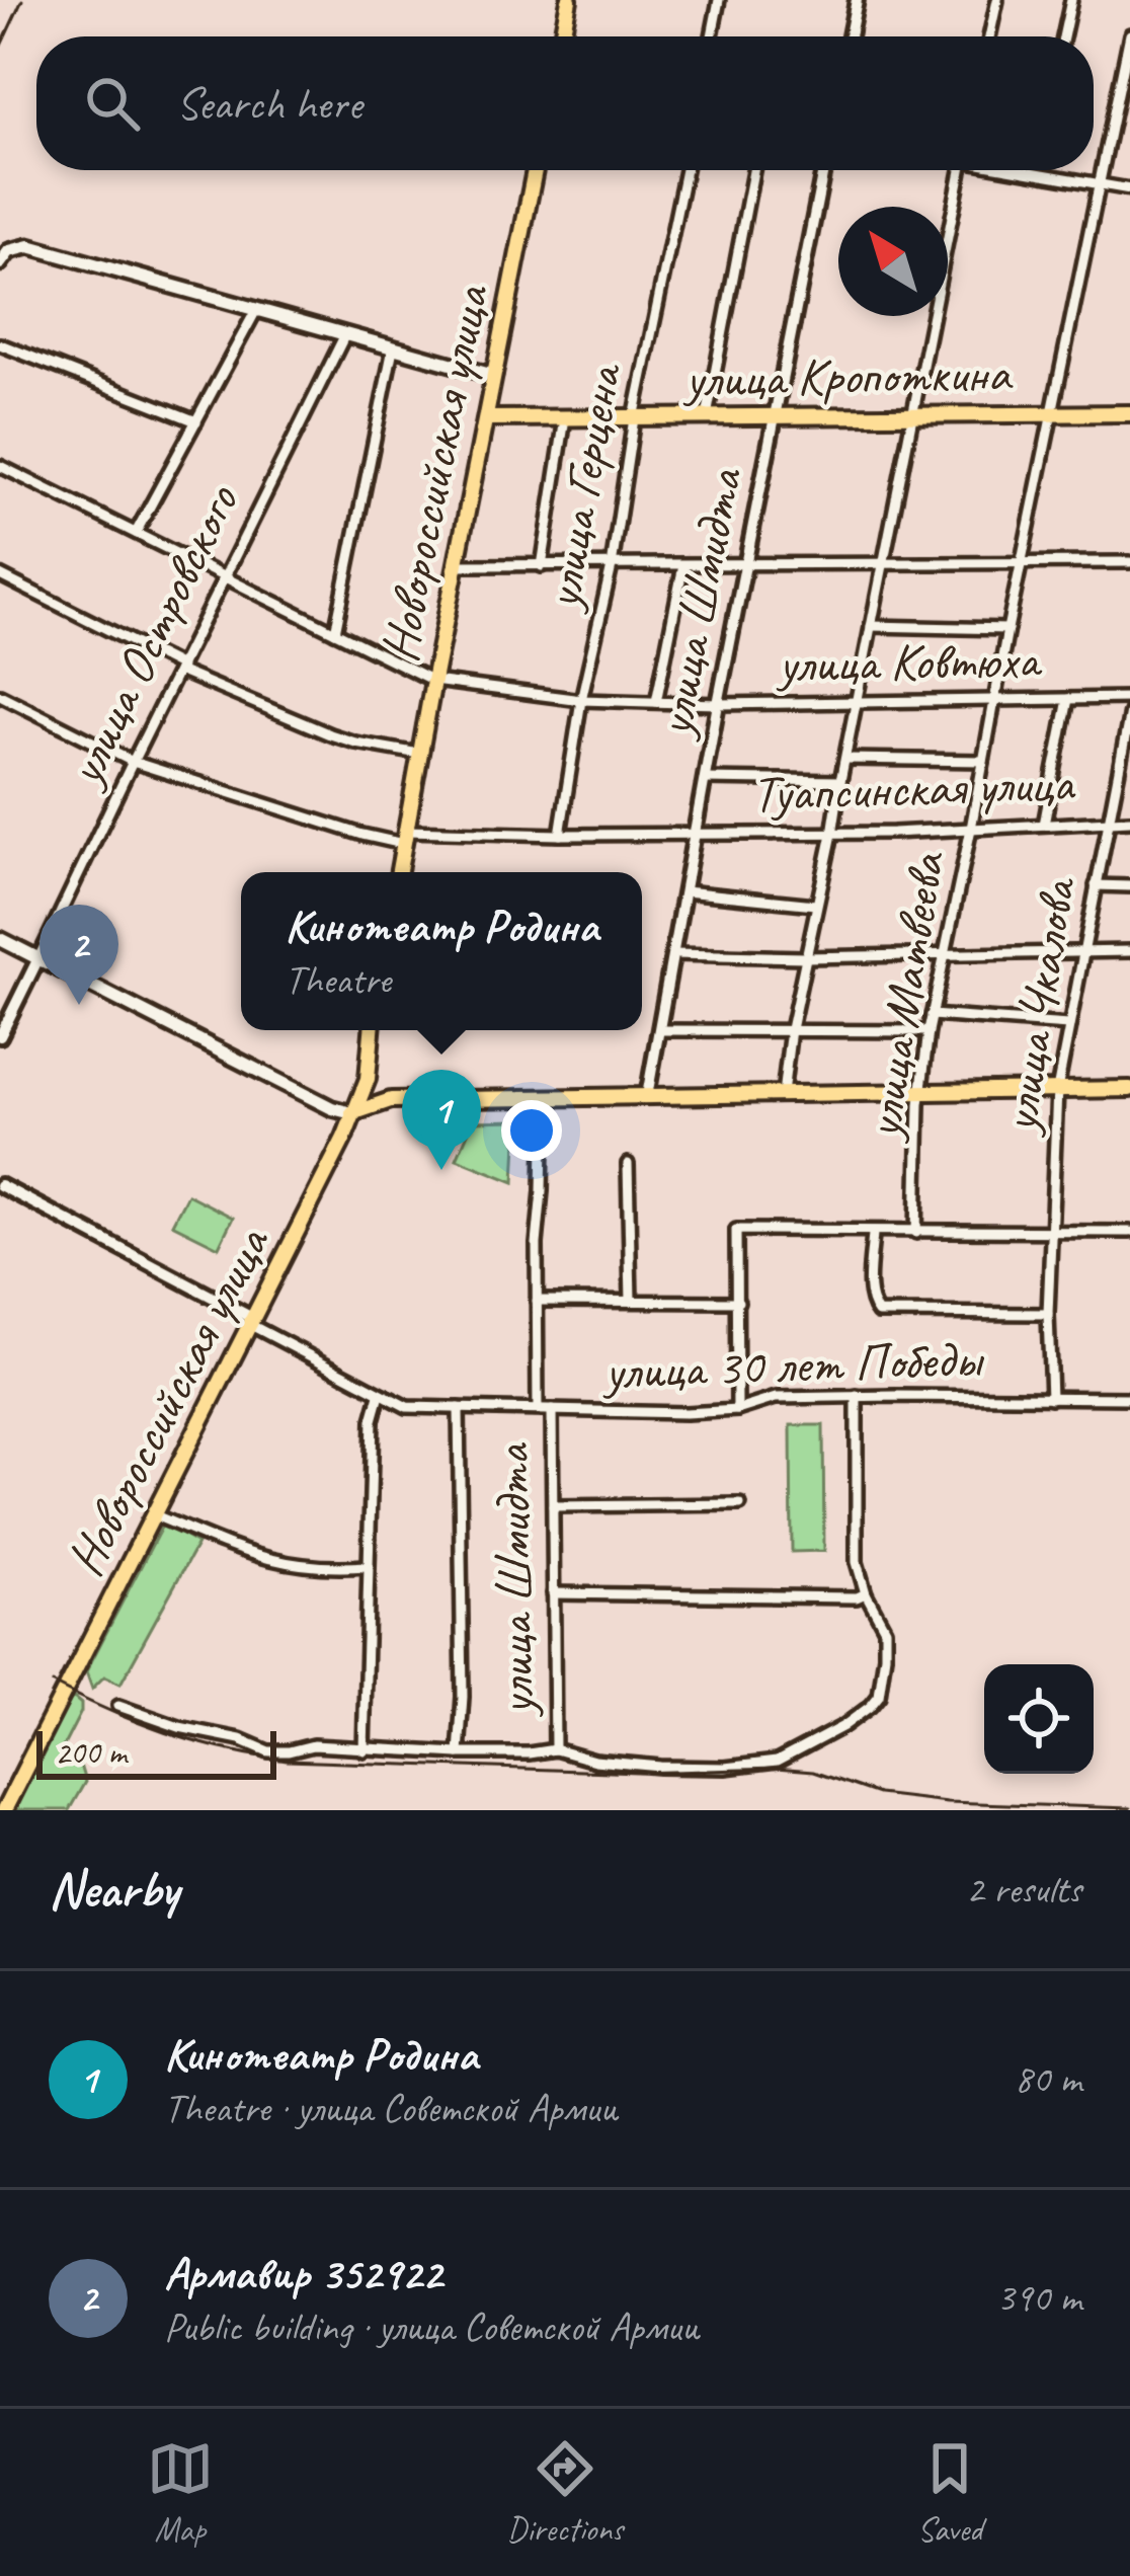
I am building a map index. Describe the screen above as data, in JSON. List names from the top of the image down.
{
  "streets": {
    "main road": ["улица Кропоткина", "Новороссийская улица"],
    "street": [
      "улица Герцена",
      "улица Шмидта",
      "улица Островского",
      "улица Ковтюха",
      "Туапсинская улица",
      "улица Матвеева",
      "улица Чкалова",
      "улица 30 лет Победы"
    ]
  },
  "crossings": [
    ["улица Кропоткина", "Новороссийская улица"],
    ["улица Кропоткина", "улица Герцена"],
    ["улица Кропоткина", "улица Шмидта"],
    ["улица Кропоткина", "улица Матвеева"],
    ["Новороссийская улица", "улица Ковтюха"],
    ["Новороссийская улица", "Туапсинская улица"],
    ["Новороссийская улица", "улица 30 лет Победы"],
    ["улица Герцена", "улица Ковтюха"],
    ["улица Герцена", "Туапсинская улица"],
    ["улица Шмидта", "улица Ковтюха"],
    ["улица Шмидта", "Туапсинская улица"],
    ["улица Шмидта", "улица 30 лет Победы"],
    ["улица Островского", "улица Ковтюха"],
    ["улица Островского", "Туапсинская улица"],
    ["улица Ковтюха", "Туапсинская улица"],
    ["улица Ковтюха", "улица Матвеева"],
    ["Туапсинская улица", "улица Матвеева"],
    ["Туапсинская улица", "улица Чкалова"],
    ["улица Чкалова", "улица 30 лет Победы"]
  ],
  "scale_bar": "200 m",
  "north": "top left",
  "page": {
    "search": "Search here",
    "popup": ["Кинотеатр Родина", "Theatre"],
    "pins": ["2", "1"],
    "scale": "200 m",
    "heading": ["Nearby", "2 results"],
    "list": [
      {
        "mark": "1",
        "name": "Кинотеатр Родина",
        "note": "Theatre · улица Советской Армии",
        "value": "80 m"
      },
      {
        "mark": "2",
        "name": "Армавир 352922",
        "note": "Public building · улица Советской Армии",
        "value": "390 m"
      }
    ],
    "nav": ["Map", "Directions", "Saved"]
  }
}
